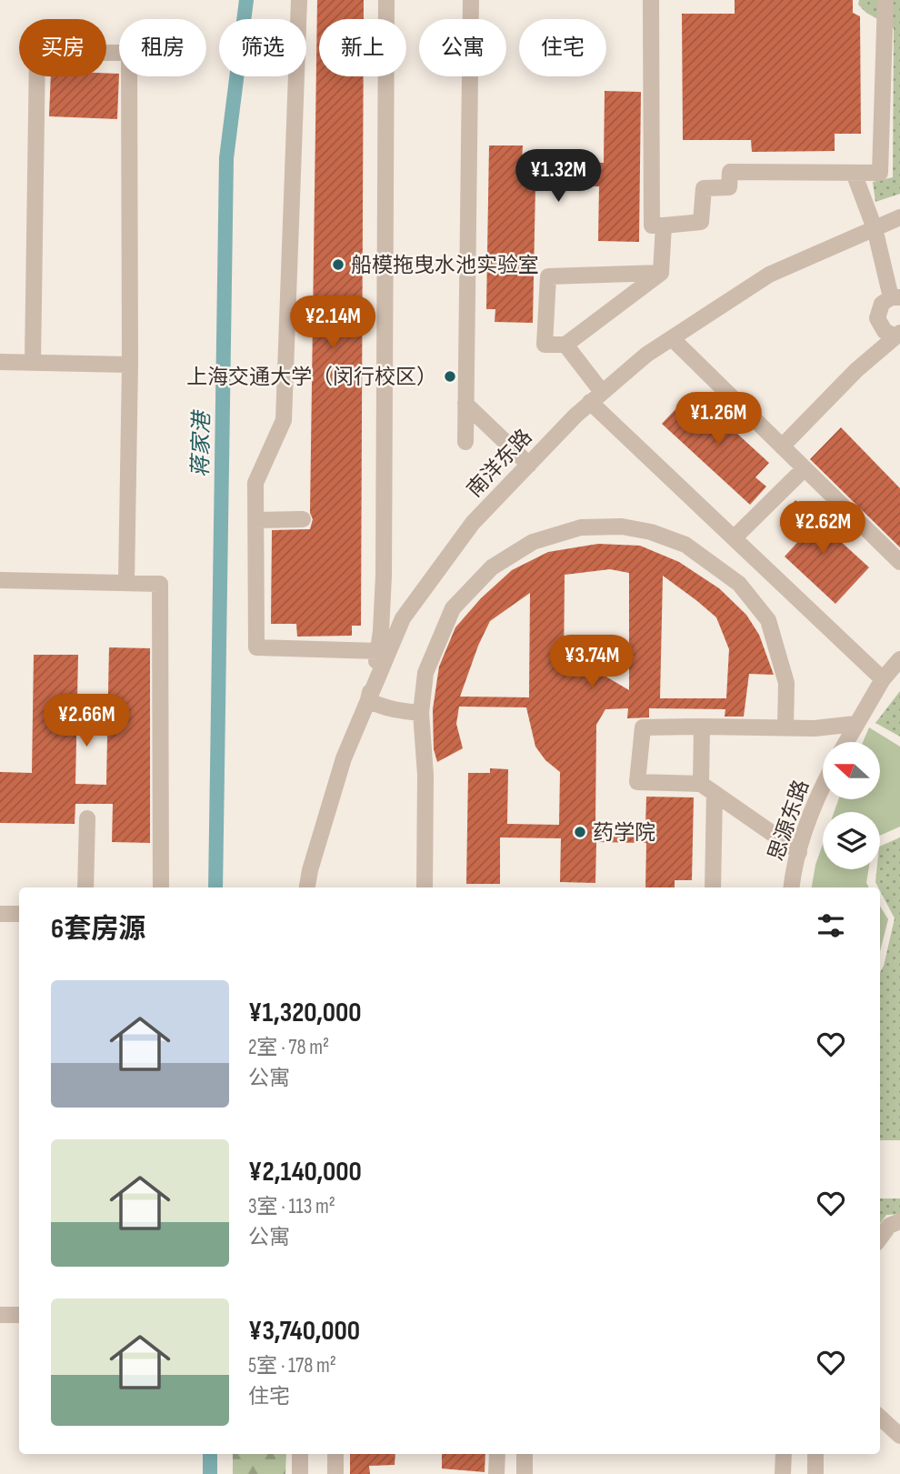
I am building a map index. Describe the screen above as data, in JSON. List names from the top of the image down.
{
  "streets": {
    "lane": ["南洋东路", "思源东路"]
  },
  "water": ["蒋家港"],
  "places": ["船模拖曳水池实验室", "上海交通大学（闵行校区）", "药学院"],
  "north": "left",
  "page": {
    "chip": [
      "买房",
      "租房",
      "筛选",
      "新上",
      "公寓",
      "住宅"
    ],
    "price": [
      "¥1.32M",
      "¥2.14M",
      "¥1.26M",
      "¥2.62M",
      "¥3.74M",
      "¥2.66M"
    ],
    "heading": "6套房源",
    "list": [
      {
        "name": "¥1,320,000",
        "note": "2室 · 78 m² · 公寓"
      },
      {
        "name": "¥2,140,000",
        "note": "3室 · 113 m² · 公寓"
      },
      {
        "name": "¥3,740,000",
        "note": "5室 · 178 m² · 住宅"
      }
    ]
  }
}
